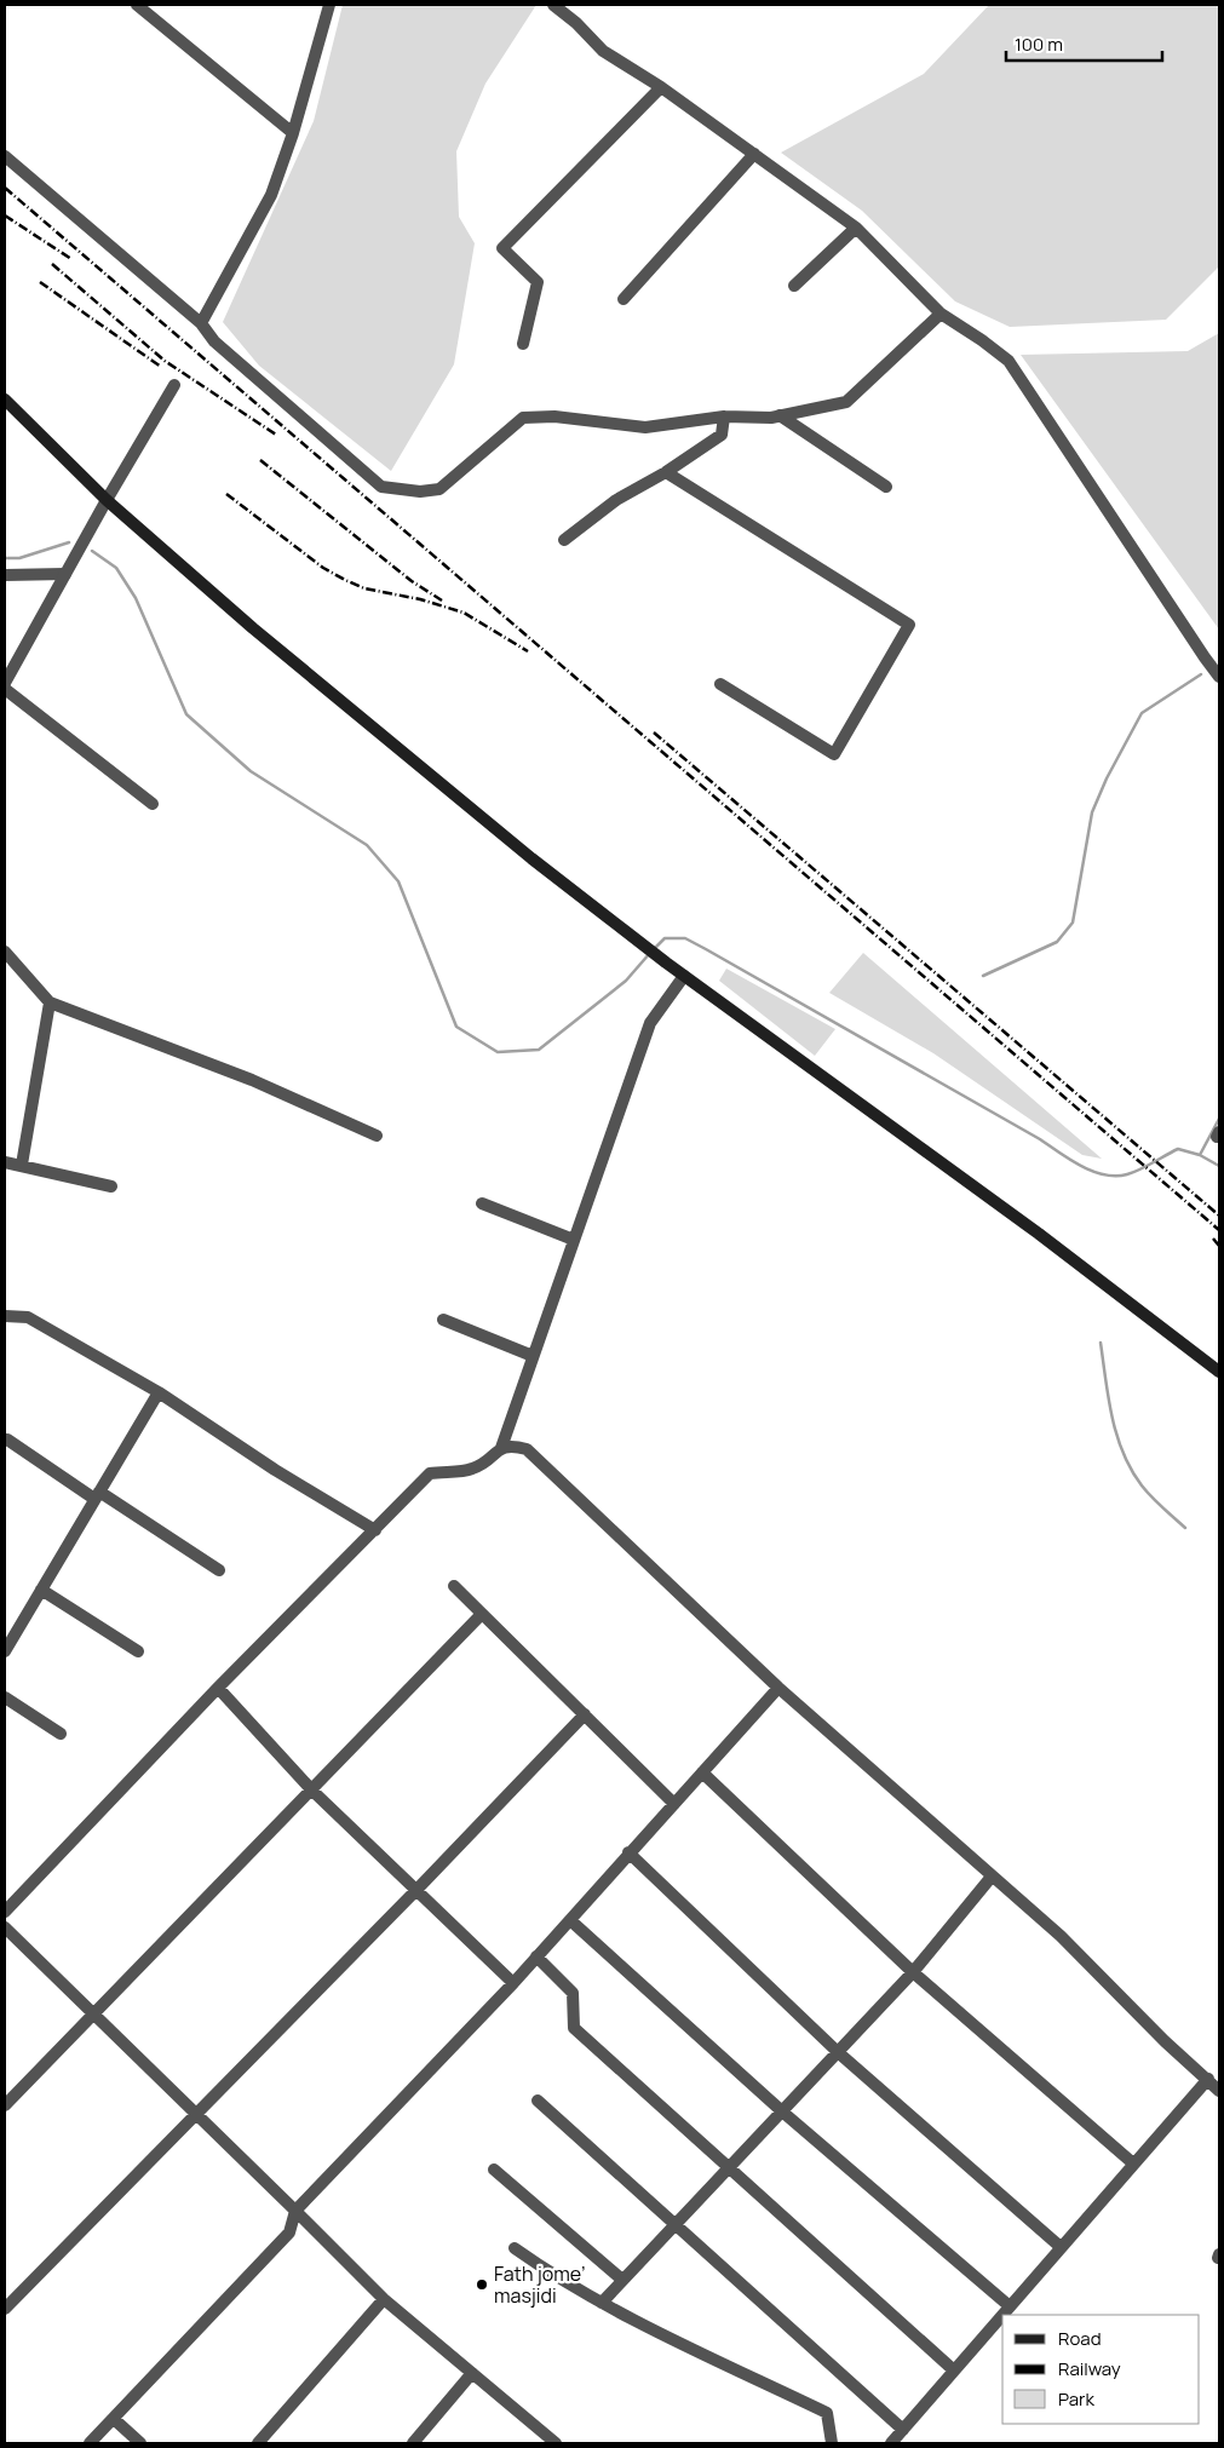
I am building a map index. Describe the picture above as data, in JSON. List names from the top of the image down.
{
  "places": ["Fath jome’ masjidi"],
  "legend": ["Road", "Railway", "Park"],
  "scale_bar": "100 m"
}
